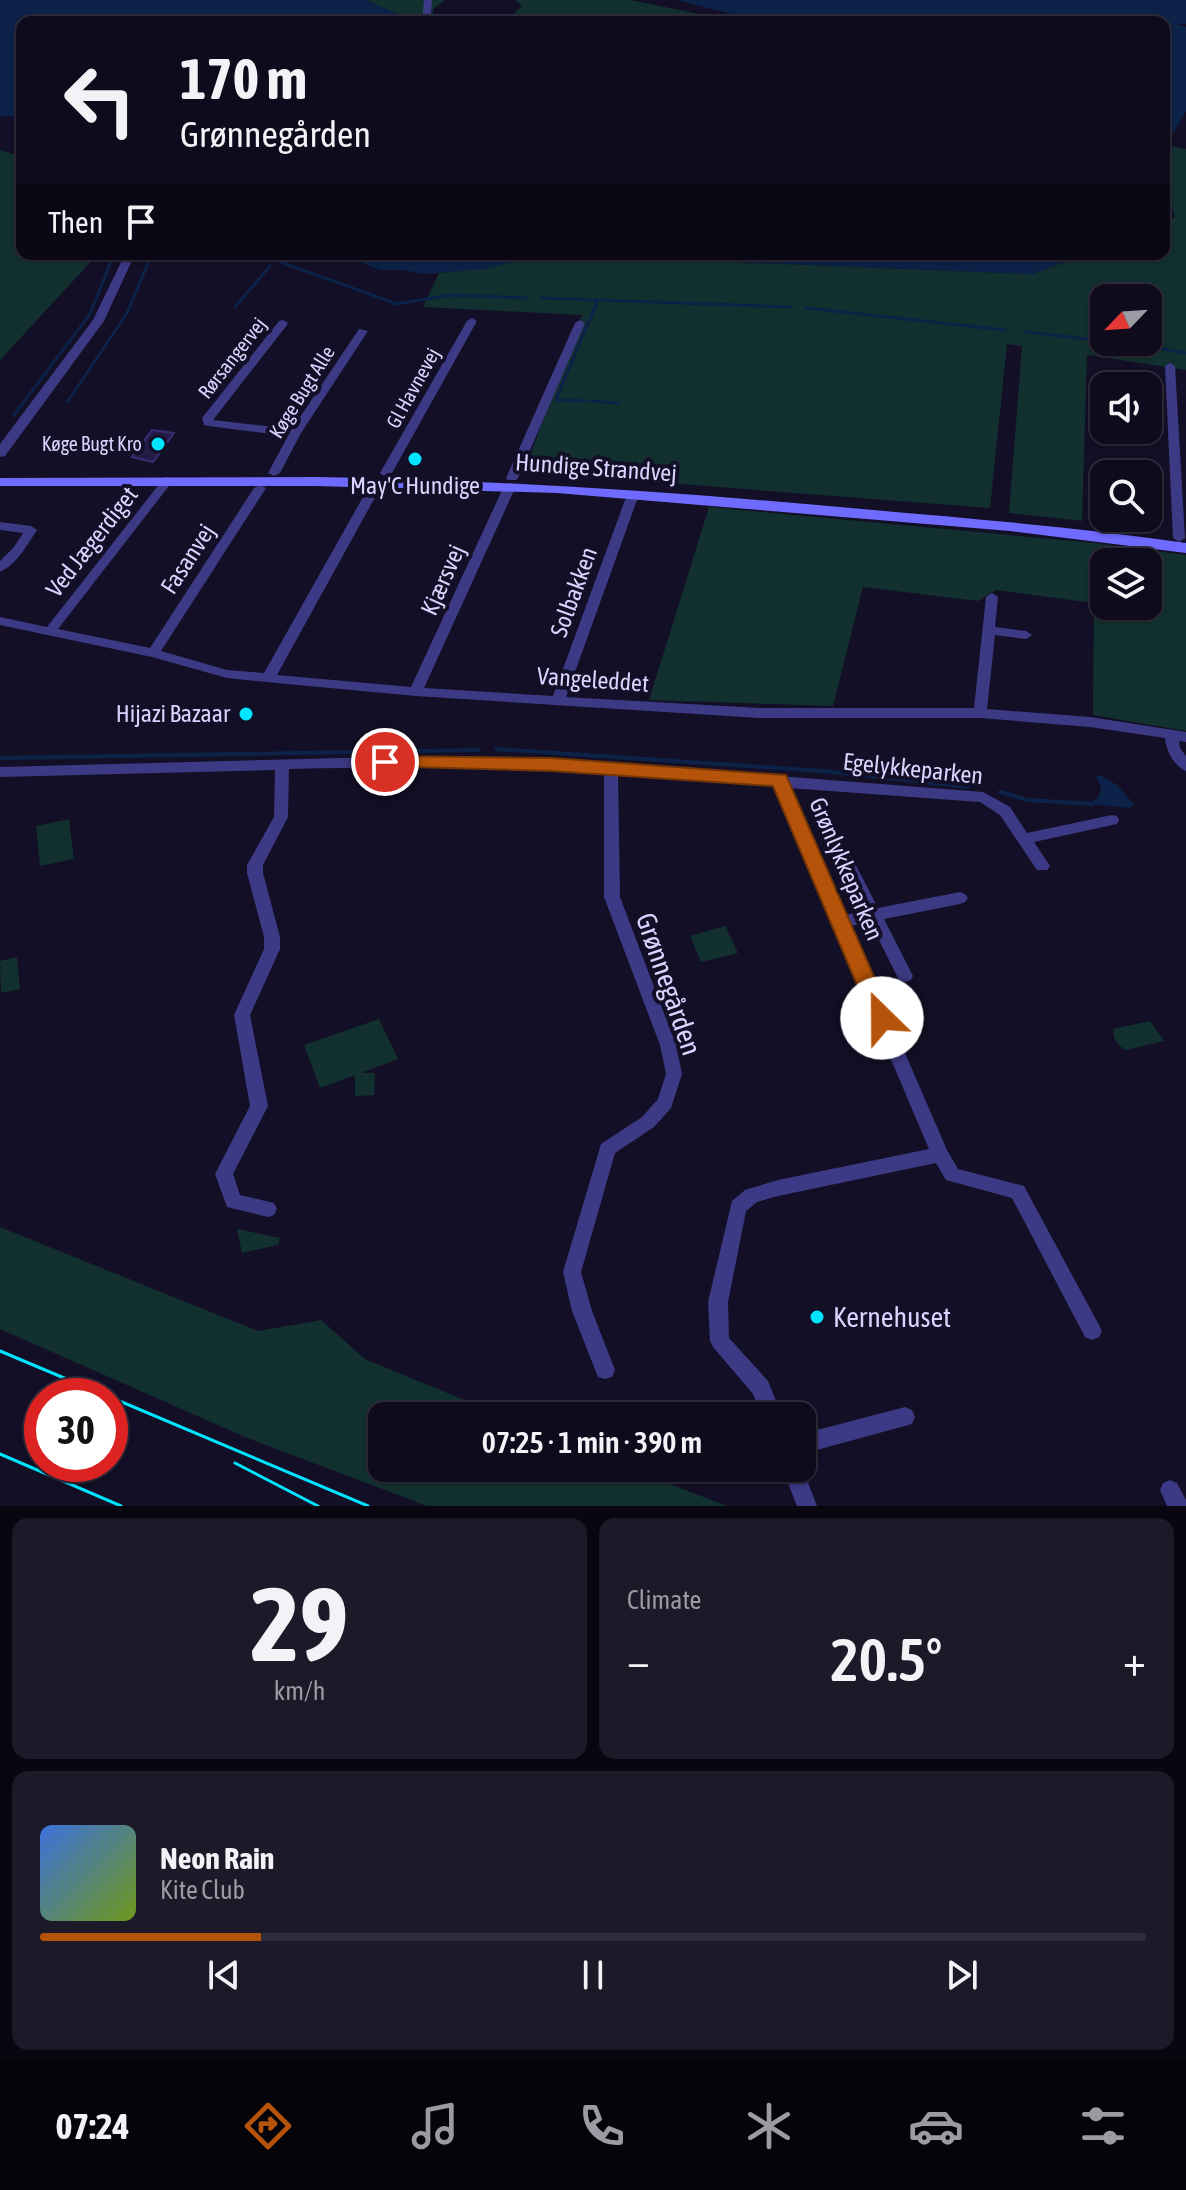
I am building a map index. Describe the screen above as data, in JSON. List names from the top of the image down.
{
  "streets": {
    "main road": ["Hundige Strandvej"],
    "street": [
      "Rørsangervej",
      "Gl Havnevej",
      "Køge Bugt Alle",
      "Ved Jægerdiget",
      "Fasanvej",
      "Kjærsvej",
      "Solbakken",
      "Vangeleddet",
      "Egelykkeparken",
      "Grønlykkeparken",
      "Grønnegården"
    ]
  },
  "crossings": [
    ["Rørsangervej", "Køge Bugt Alle"],
    ["Gl Havnevej", "Hundige Strandvej"],
    ["Gl Havnevej", "Vangeleddet"],
    ["Køge Bugt Alle", "Hundige Strandvej"],
    ["Hundige Strandvej", "Ved Jægerdiget"],
    ["Hundige Strandvej", "Kjærsvej"],
    ["Ved Jægerdiget", "Vangeleddet"],
    ["Fasanvej", "Vangeleddet"],
    ["Kjærsvej", "Vangeleddet"],
    ["Solbakken", "Vangeleddet"],
    ["Egelykkeparken", "Grønlykkeparken"]
  ],
  "places": [
    "Køge Bugt Kro",
    "May'C Hundige",
    "Hijazi Bazaar",
    "Kernehuset"
  ],
  "north": "bottom left",
  "page": {
    "turn": ["170 m", "Grønnegården"],
    "then": "Then",
    "limit": "30",
    "trip": "07:25 · 1 min · 390 m",
    "tile": [
      ["29", "km/h"],
      "Climate"
    ],
    "heat": ["−", "20.5°", "+"],
    "song": ["Neon Rain", "Kite Club"],
    "tabs": "07:24"
  }
}
